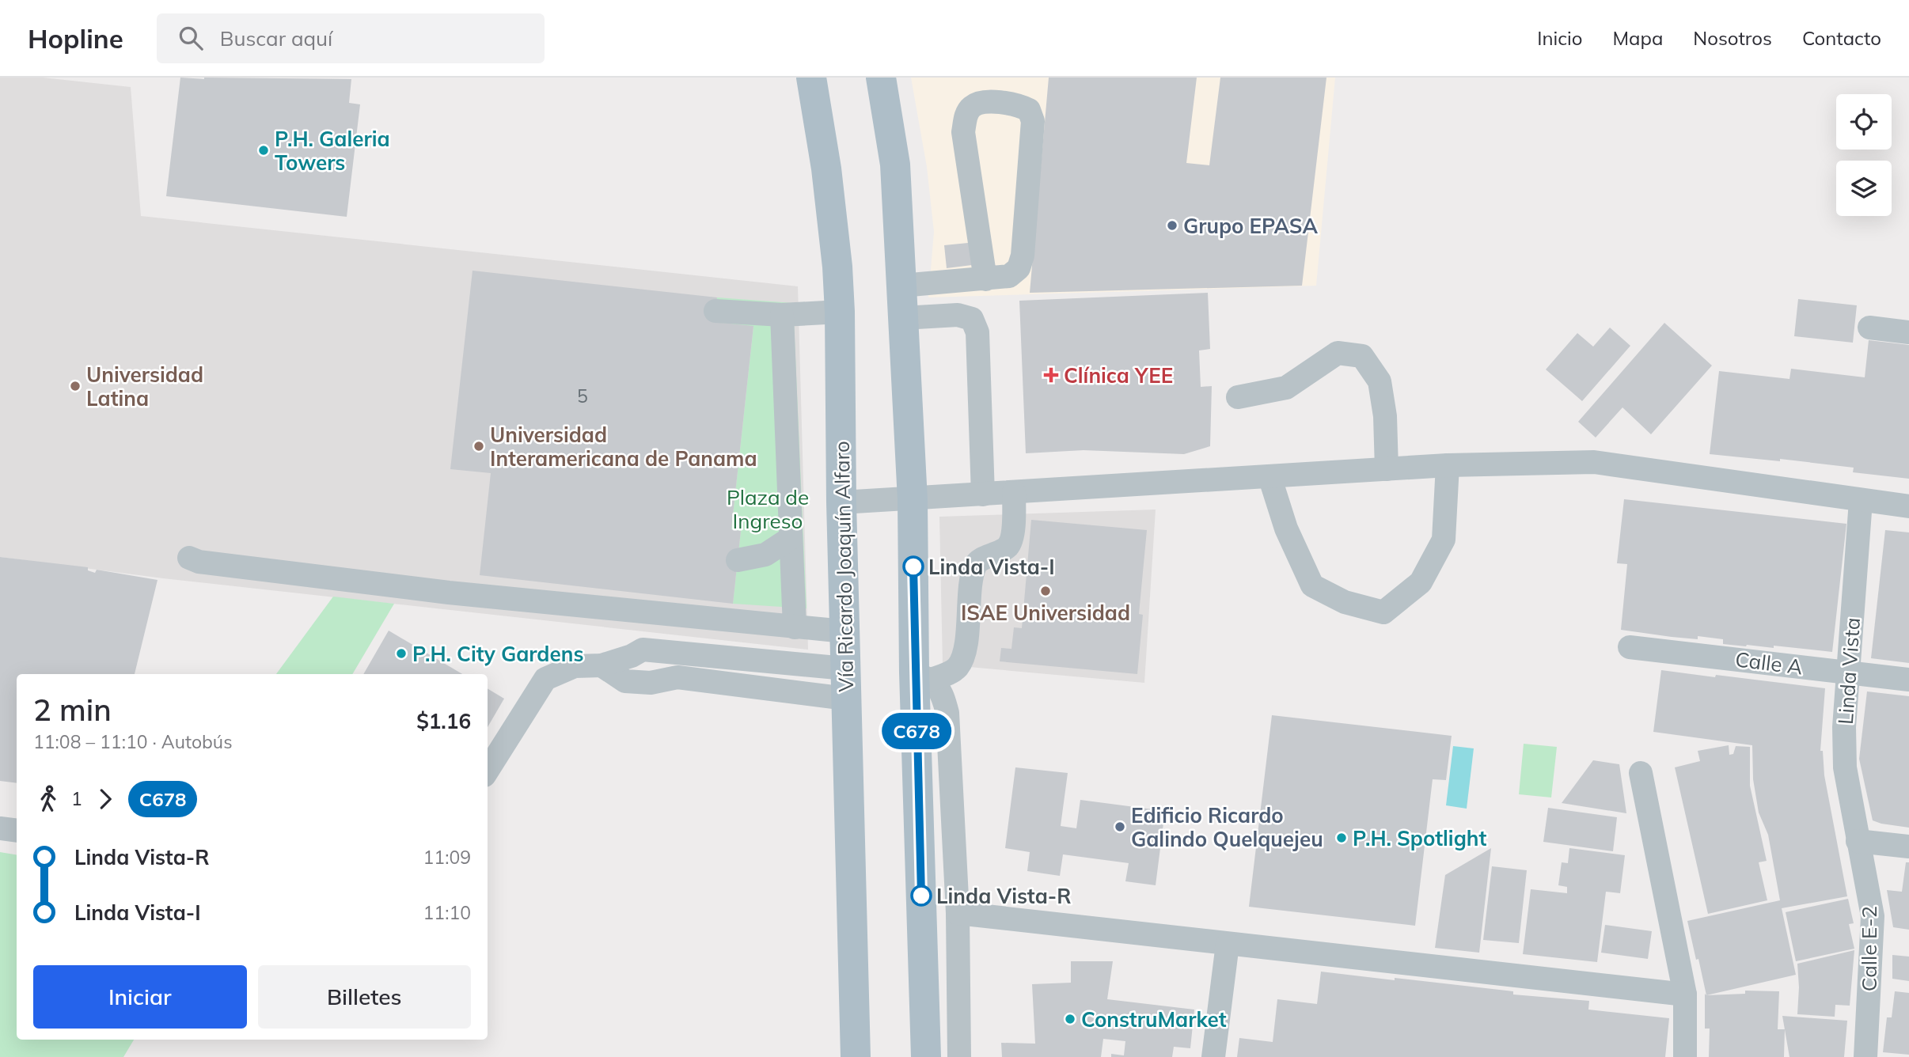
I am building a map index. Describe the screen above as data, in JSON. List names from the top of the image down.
{
  "streets": {
    "main road": ["Vía Ricardo Joaquín Alfaro"],
    "street": ["Calle A", "Linda Vista", "Calle E-2"]
  },
  "crossings": [
    ["Calle A", "Linda Vista"],
    ["Linda Vista", "Calle E-2"]
  ],
  "parks": ["Plaza de Ingreso"],
  "places": {
    "other": [
      "P.H. Galeria Towers",
      "Grupo EPASA",
      "Universidad Latina",
      "Universidad Interamericana de Panama",
      "Linda Vista-I",
      "ISAE Universidad",
      "P.H. City Gardens",
      "Edificio Ricardo Galindo Quelquejeu",
      "P.H. Spotlight",
      "Linda Vista-R",
      "ConstruMarket"
    ],
    "health": ["Clínica YEE"]
  },
  "lines": ["bus line C678"],
  "house_numbers": ["5"],
  "page": {
    "header": "Hopline",
    "search": "Buscar aquí",
    "nav": [
      "Inicio",
      "Mapa",
      "Nosotros",
      "Contacto"
    ],
    "on_map": "C678",
    "heading": ["2 min", "11:08 – 11:10 · Autobús", "$1.16"],
    "legs": ["1", "C678"],
    "list": [
      {
        "name": "Linda Vista-R",
        "value": "11:09"
      },
      {
        "name": "Linda Vista-I",
        "value": "11:10"
      }
    ],
    "buttons": ["Iniciar", "Billetes"]
  }
}
